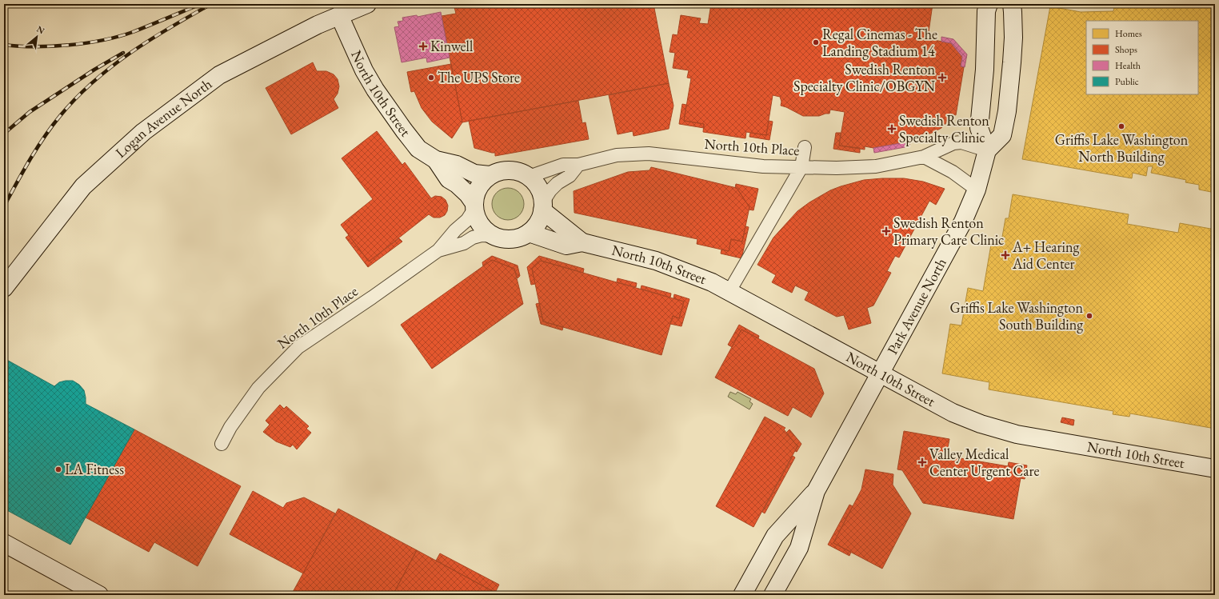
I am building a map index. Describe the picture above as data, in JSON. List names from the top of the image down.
{
  "streets": {
    "street": [
      "North 10th Street",
      "Logan Avenue North",
      "North 10th Place",
      "Park Avenue North"
    ]
  },
  "crossings": [
    ["North 10th Street", "Logan Avenue North"],
    ["North 10th Street", "North 10th Place"],
    ["North 10th Street", "Park Avenue North"],
    ["North 10th Place", "Park Avenue North"]
  ],
  "places": {
    "other": [
      "Regal Cinemas - The Landing Stadium 14",
      "The UPS Store",
      "Griffis Lake Washington North Building",
      "Griffis Lake Washington South Building",
      "LA Fitness"
    ],
    "health": [
      "Kinwell",
      "Swedish Renton Specialty Clinic/OBGYN",
      "Swedish Renton Specialty Clinic",
      "Swedish Renton Primary Care Clinic",
      "A+ Hearing Aid Center",
      "Valley Medical Center Urgent Care"
    ]
  },
  "legend": [
    "Homes",
    "Shops",
    "Health",
    "Public"
  ],
  "north": "top right"
}
